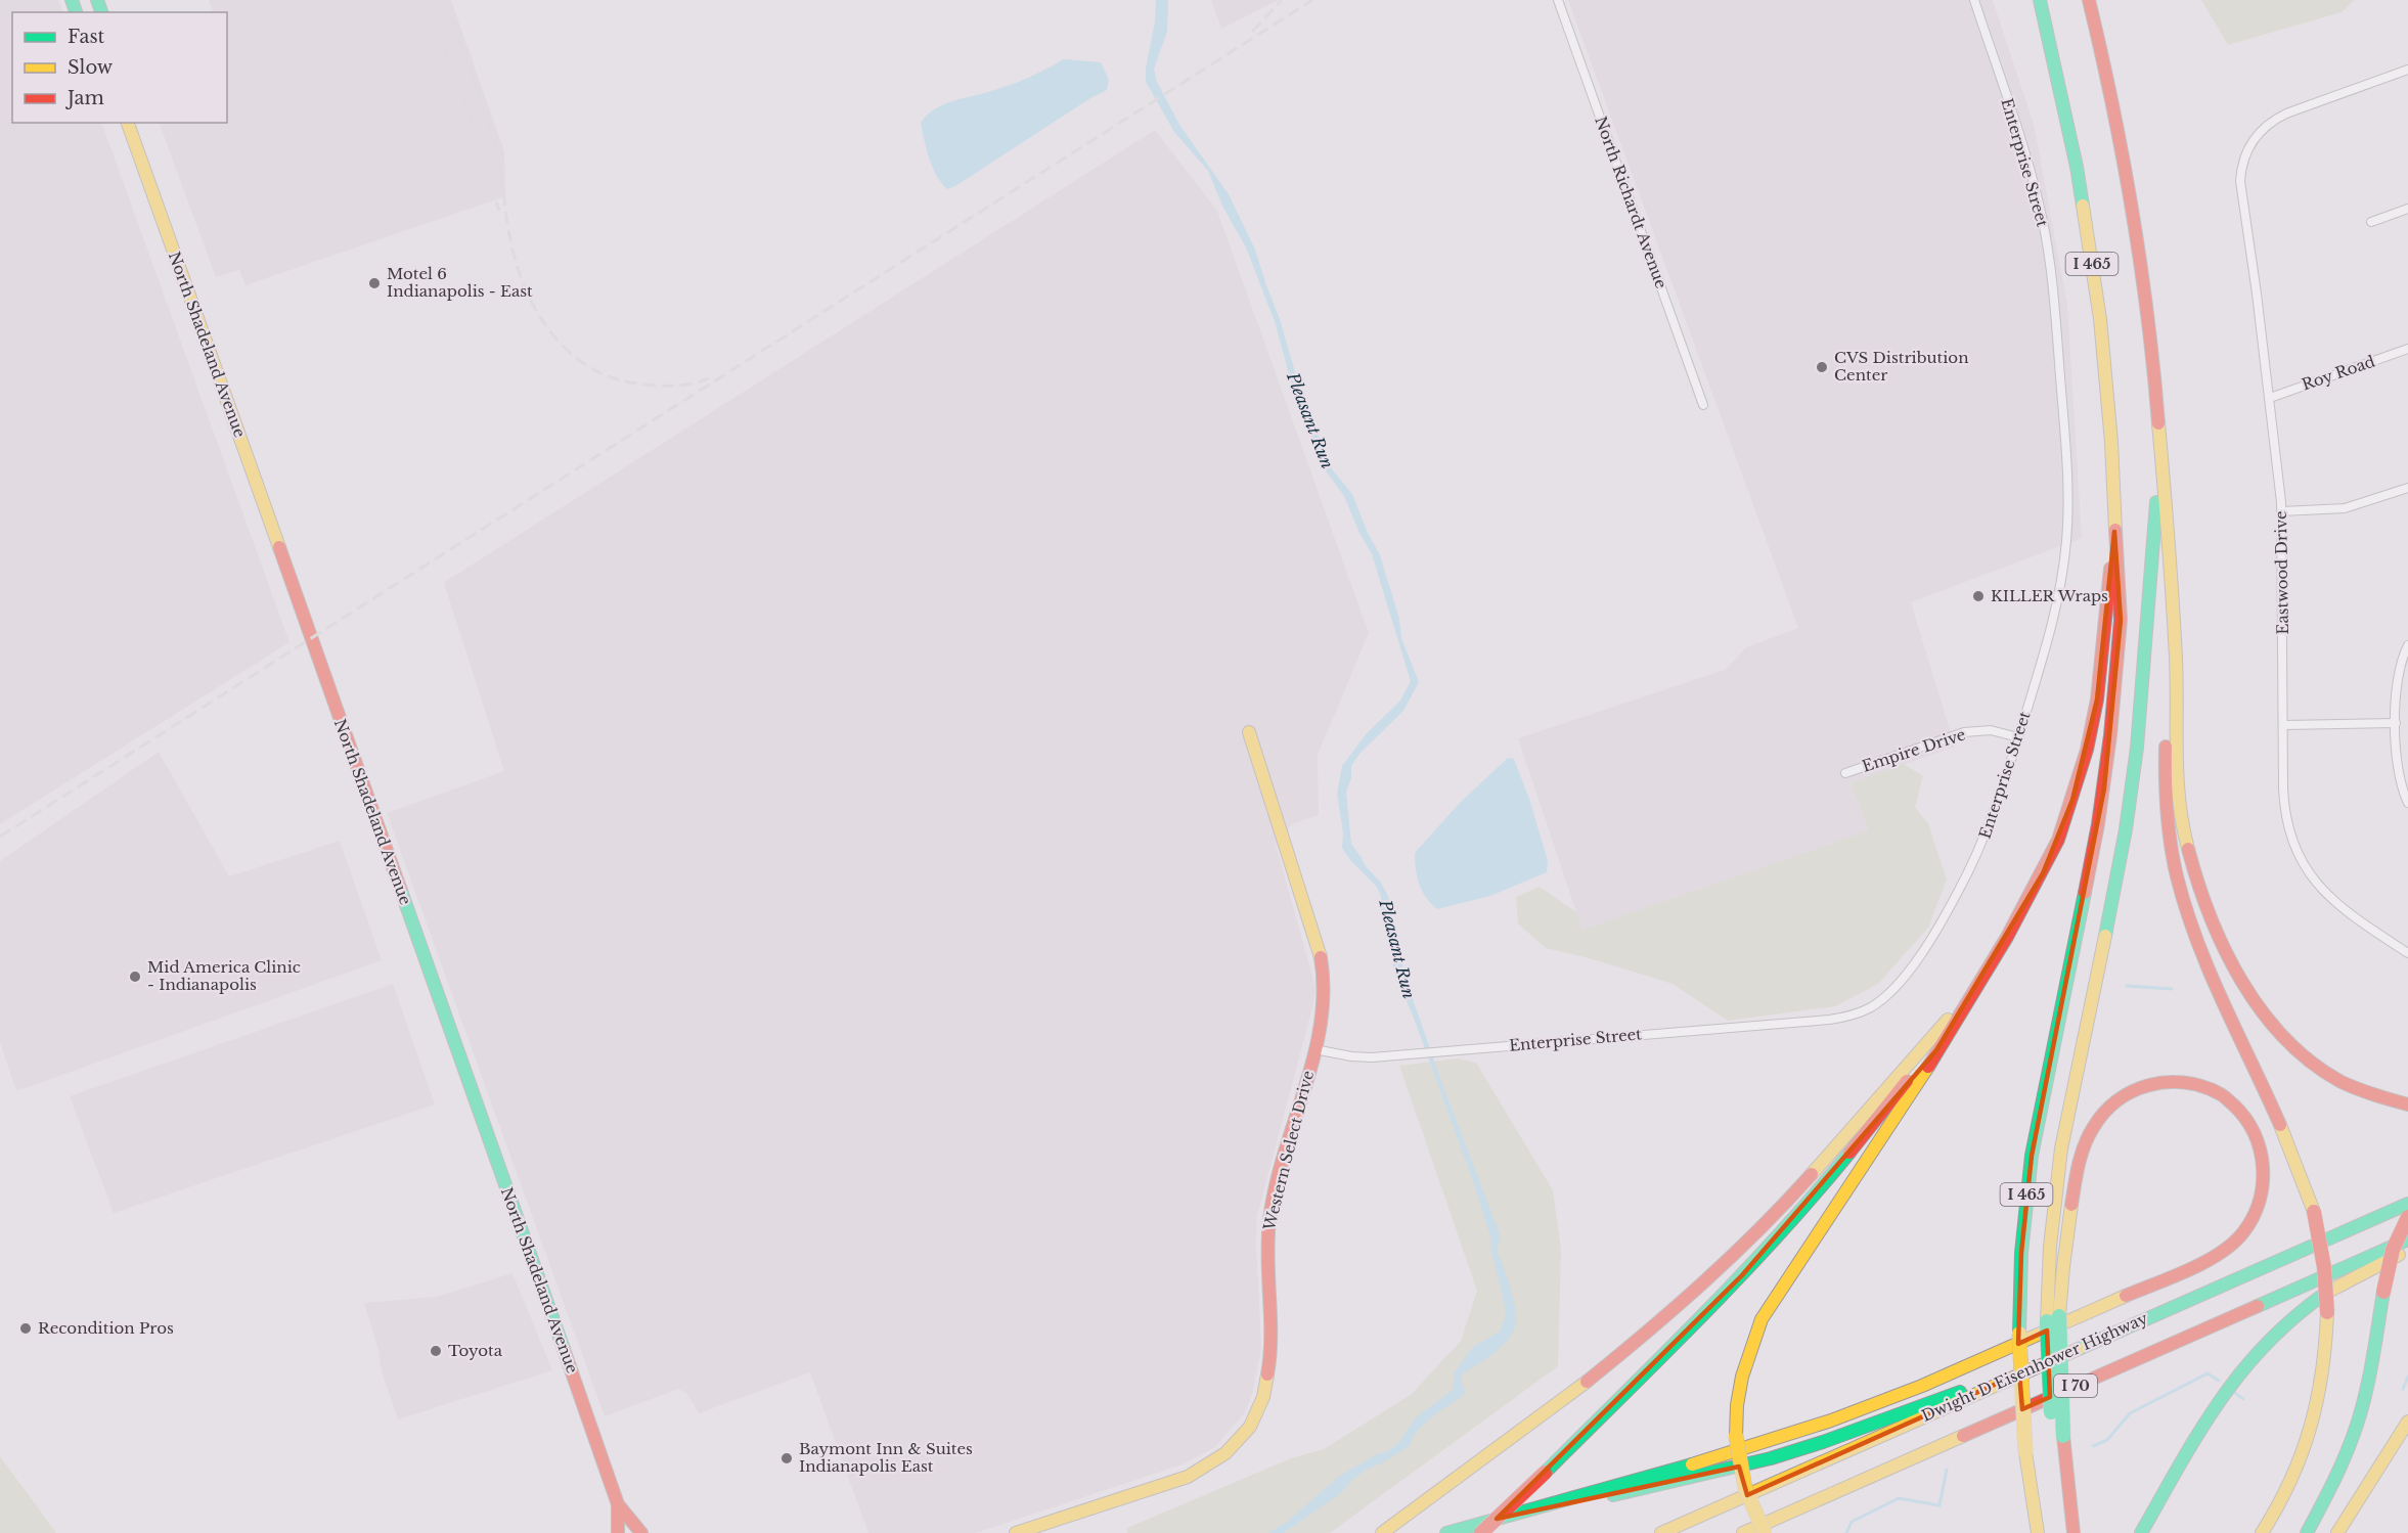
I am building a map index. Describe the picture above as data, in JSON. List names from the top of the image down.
{
  "streets": {
    "main road": [
      "I 465",
      "North Shadeland Avenue",
      "Western Select Drive",
      "Dwight D Eisenhower Highway",
      "I 70"
    ],
    "street": [
      "Enterprise Street",
      "North Richardt Avenue",
      "Roy Road",
      "Eastwood Drive",
      "Empire Drive"
    ]
  },
  "crossings": [
    ["Enterprise Street", "Empire Drive"],
    ["Enterprise Street", "Western Select Drive"],
    ["Roy Road", "Eastwood Drive"]
  ],
  "water": ["Pleasant Run"],
  "places": [
    "Motel 6 Indianapolis - East",
    "CVS Distribution Center",
    "KILLER Wraps",
    "Mid America Clinic - Indianapolis",
    "Recondition Pros",
    "Toyota",
    "Baymont Inn & Suites Indianapolis East"
  ],
  "legend": ["Fast", "Slow", "Jam"]
}
